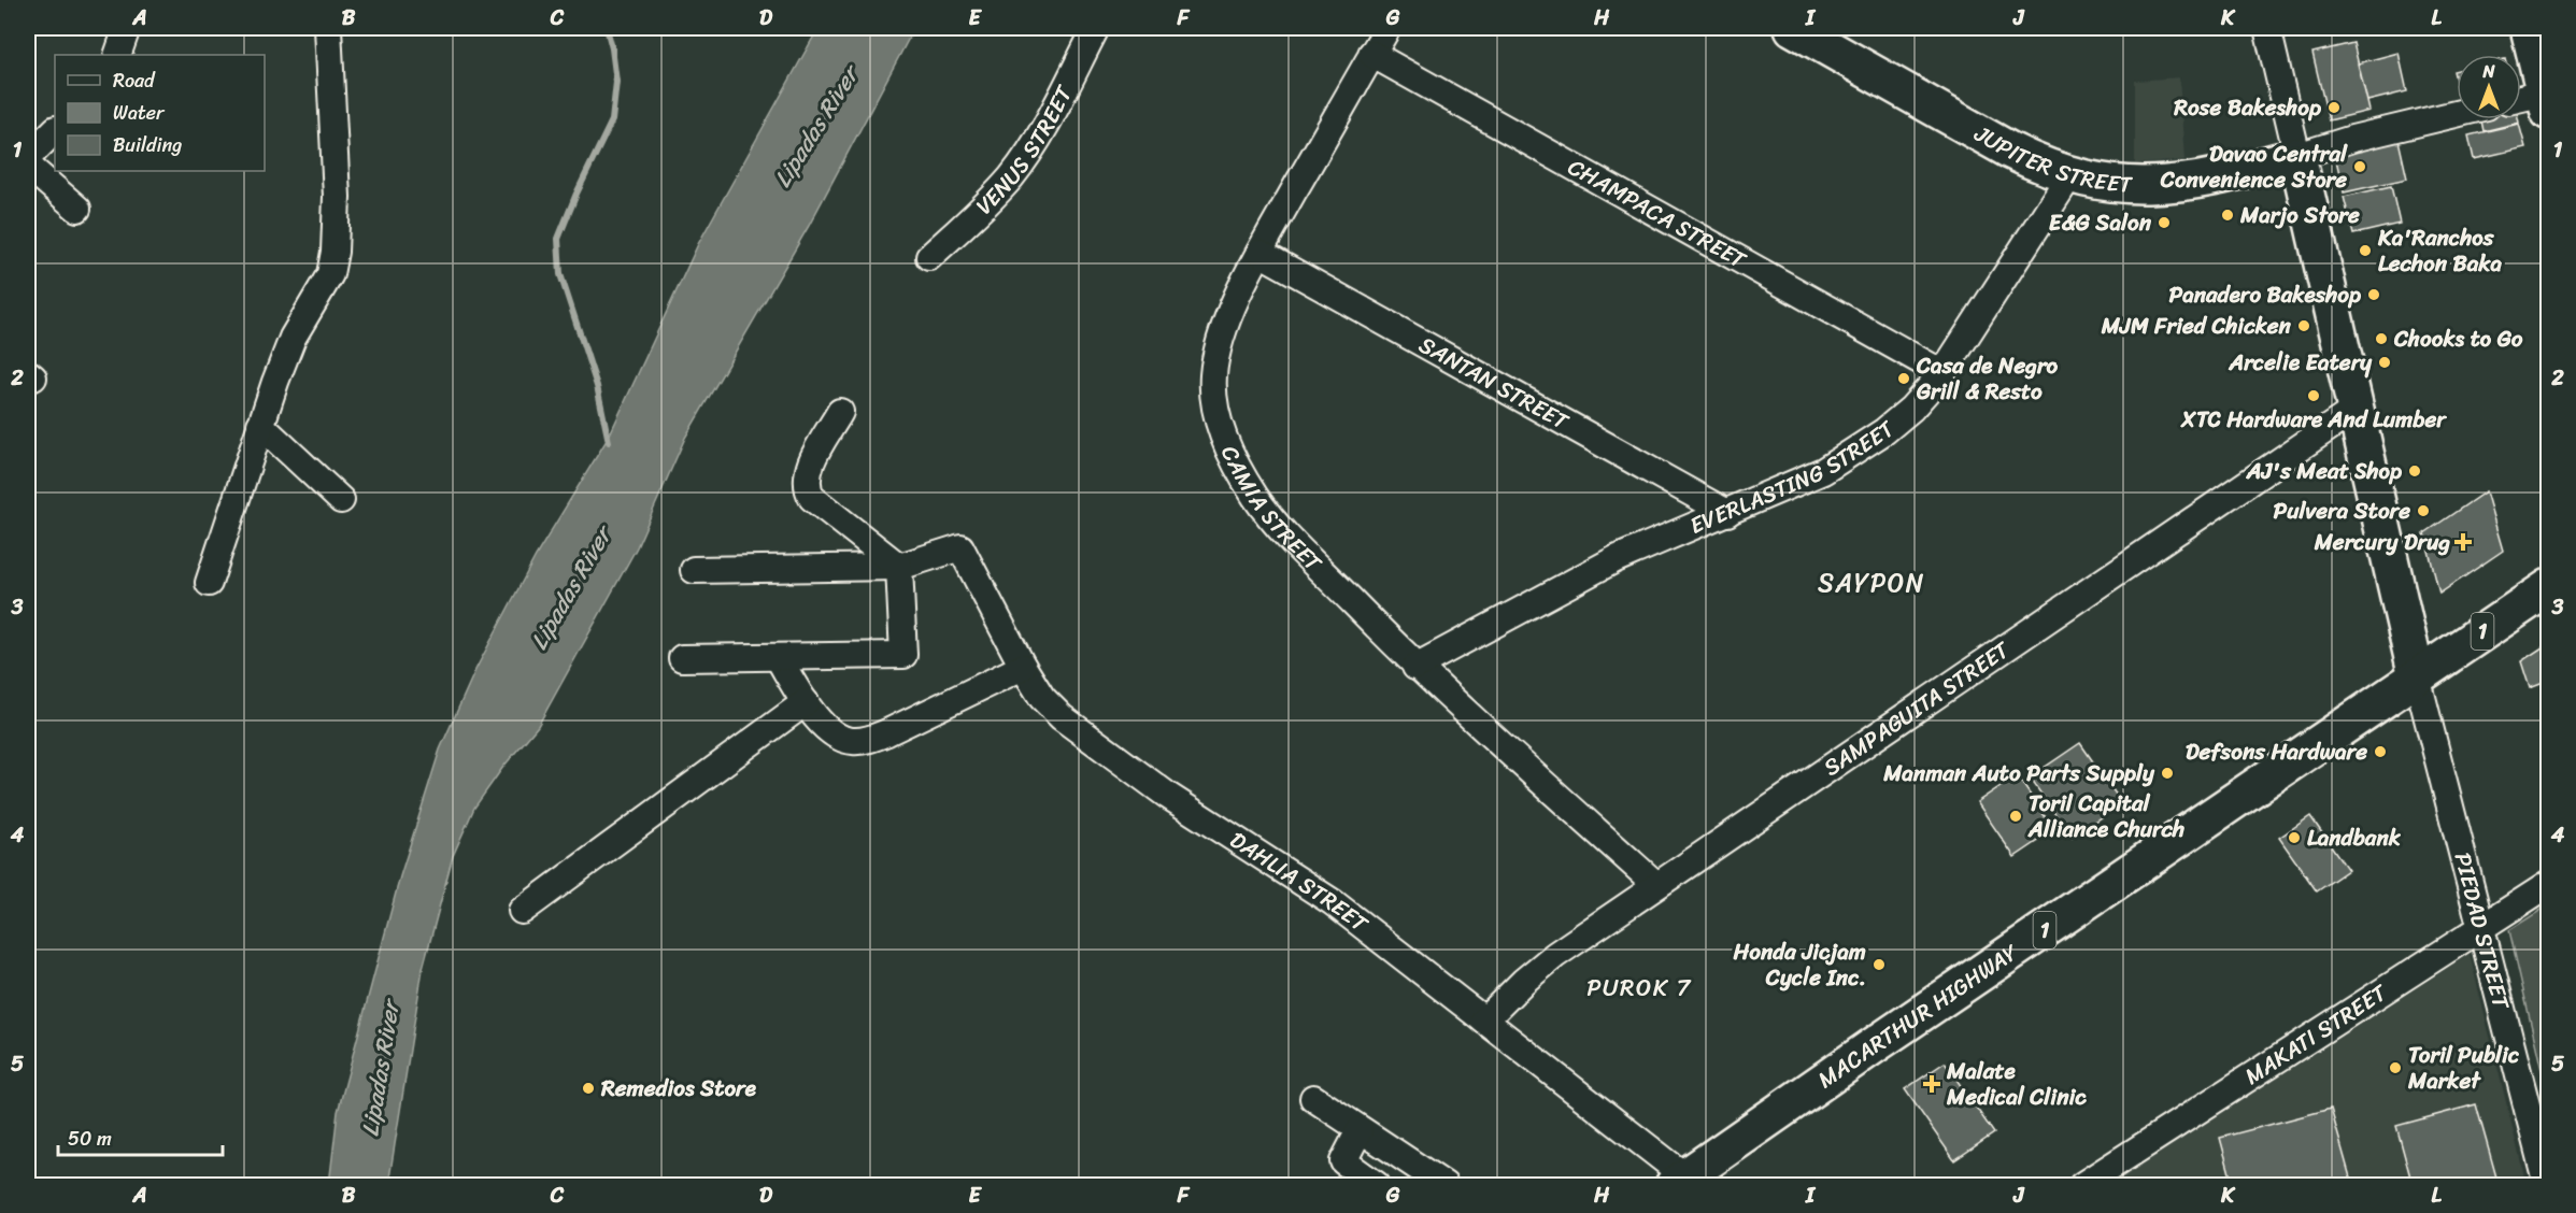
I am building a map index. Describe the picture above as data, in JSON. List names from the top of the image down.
{
  "streets": {
    "main road": ["JUPITER STREET", "1", "MACARTHUR HIGHWAY"],
    "street": [
      "VENUS STREET",
      "CHAMPACA STREET",
      "SANTAN STREET",
      "EVERLASTING STREET",
      "CAMIA STREET",
      "SAMPAGUITA STREET",
      "DAHLIA STREET",
      "PIEDAD STREET",
      "MAKATI STREET"
    ]
  },
  "crossings": [
    ["JUPITER STREET", "EVERLASTING STREET"],
    ["CHAMPACA STREET", "EVERLASTING STREET"],
    ["CHAMPACA STREET", "CAMIA STREET"],
    ["SANTAN STREET", "EVERLASTING STREET"],
    ["SANTAN STREET", "CAMIA STREET"],
    ["EVERLASTING STREET", "CAMIA STREET"],
    ["CAMIA STREET", "SAMPAGUITA STREET"],
    ["SAMPAGUITA STREET", "DAHLIA STREET"],
    ["DAHLIA STREET", "MACARTHUR HIGHWAY"],
    ["PIEDAD STREET", "MACARTHUR HIGHWAY"],
    ["PIEDAD STREET", "MAKATI STREET"]
  ],
  "districts": ["SAYPON", "PUROK 7"],
  "water": ["Lipadas River"],
  "places": {
    "other": [
      "Rose Bakeshop",
      "Davao Central Convenience Store",
      "Marjo Store",
      "E&G Salon",
      "Ka'Ranchos Lechon Baka",
      "Panadero Bakeshop",
      "MJM Fried Chicken",
      "Chooks to Go",
      "Arcelie Eatery",
      "Casa de Negro Grill & Resto",
      "XTC Hardware And Lumber",
      "AJ's Meat Shop",
      "Pulvera Store",
      "Defsons Hardware",
      "Manman Auto Parts Supply",
      "Toril Capital Alliance Church",
      "Landbank",
      "Honda Jicjam Cycle Inc.",
      "Toril Public Market",
      "Remedios Store"
    ],
    "health": ["Mercury Drug", "Malate Medical Clinic"]
  },
  "legend": ["Road", "Water", "Building"],
  "scale_bar": "50 m",
  "north": "top",
  "grid": {
    "columns": [
      "A",
      "B",
      "C",
      "D",
      "E",
      "F",
      "G",
      "H",
      "I",
      "J",
      "K",
      "L"
    ],
    "rows": [
      "1",
      "2",
      "3",
      "4",
      "5"
    ]
  }
}
